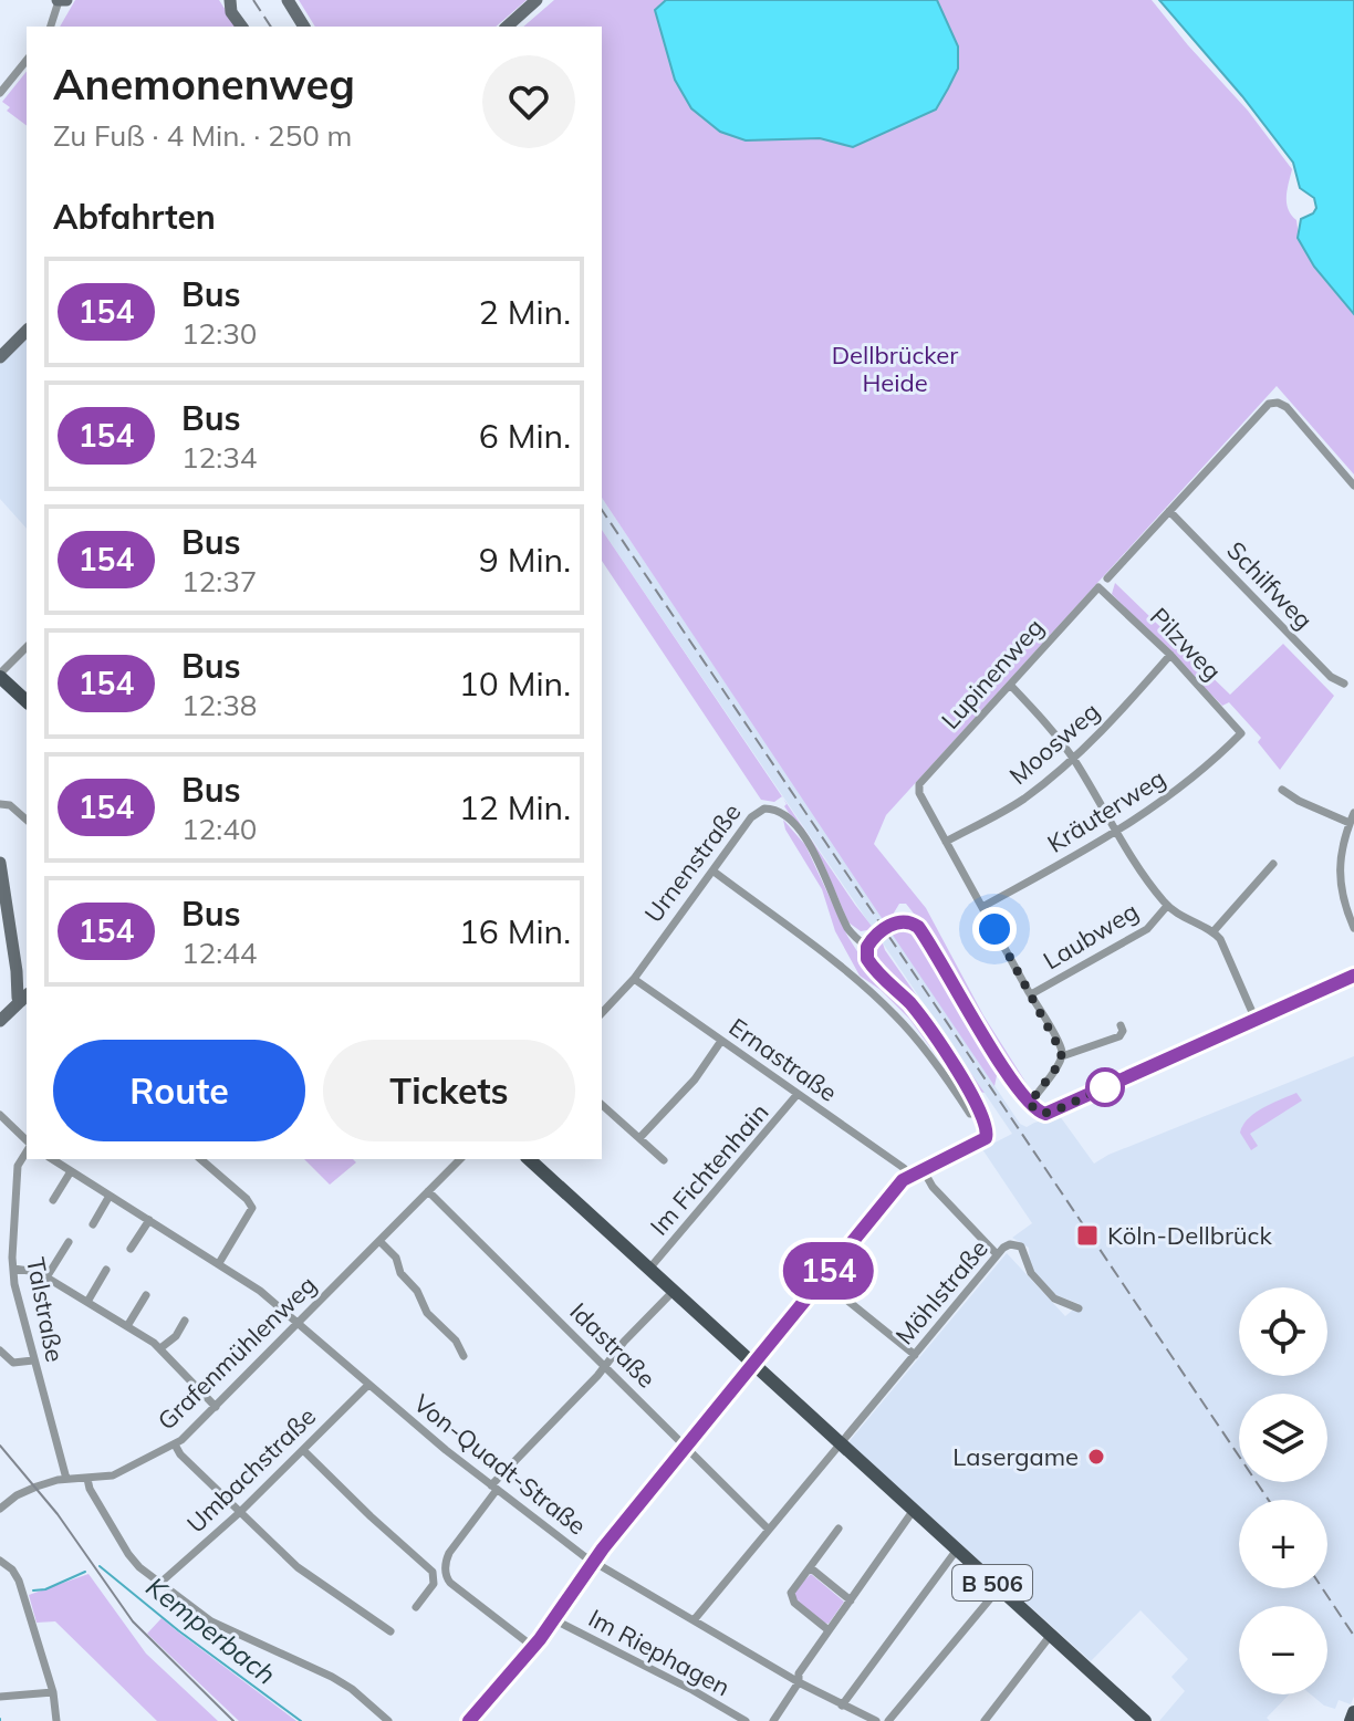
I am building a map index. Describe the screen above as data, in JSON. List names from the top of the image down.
{
  "streets": {
    "main road": ["B 506"],
    "street": [
      "Schilfweg",
      "Pilzweg",
      "Lupinenweg",
      "Moosweg",
      "Kräuterweg",
      "Urnenstraße",
      "Laubweg",
      "Ernastraße",
      "Im Fichtenhain",
      "Möhlstraße",
      "Talstraße",
      "Idastraße",
      "Grafenmühlenweg",
      "Von-Quadt-Straße",
      "Umbachstraße",
      "Im Riephagen"
    ]
  },
  "crossings": [
    ["Pilzweg", "Lupinenweg"],
    ["Pilzweg", "Moosweg"],
    ["Pilzweg", "Kräuterweg"],
    ["Lupinenweg", "Moosweg"],
    ["Urnenstraße", "Ernastraße"],
    ["Ernastraße", "Im Fichtenhain"],
    ["Im Fichtenhain", "B 506"],
    ["Möhlstraße", "Idastraße"],
    ["Möhlstraße", "Von-Quadt-Straße"],
    ["Möhlstraße", "B 506"],
    ["Talstraße", "Grafenmühlenweg"],
    ["Idastraße", "Grafenmühlenweg"],
    ["Grafenmühlenweg", "Von-Quadt-Straße"],
    ["Von-Quadt-Straße", "Umbachstraße"]
  ],
  "water": ["Kemperbach"],
  "parks": ["Dellbrücker Heide"],
  "places": {
    "transit": ["Köln-Dellbrück"],
    "other": ["Lasergame"]
  },
  "lines": ["bus line 154"],
  "page": {
    "on_map": "154",
    "heading": [
      ["Anemonenweg", "Zu Fuß · 4 Min. · 250 m"],
      "Abfahrten"
    ],
    "list": [
      {
        "mark": "154",
        "name": "Bus",
        "note": "12:30",
        "value": "2 Min."
      },
      {
        "mark": "154",
        "name": "Bus",
        "note": "12:34",
        "value": "6 Min."
      },
      {
        "mark": "154",
        "name": "Bus",
        "note": "12:37",
        "value": "9 Min."
      },
      {
        "mark": "154",
        "name": "Bus",
        "note": "12:38",
        "value": "10 Min."
      },
      {
        "mark": "154",
        "name": "Bus",
        "note": "12:40",
        "value": "12 Min."
      },
      {
        "mark": "154",
        "name": "Bus",
        "note": "12:44",
        "value": "16 Min."
      }
    ],
    "buttons": ["Route", "Tickets"],
    "map_buttons": ["+", "−"]
  }
}
